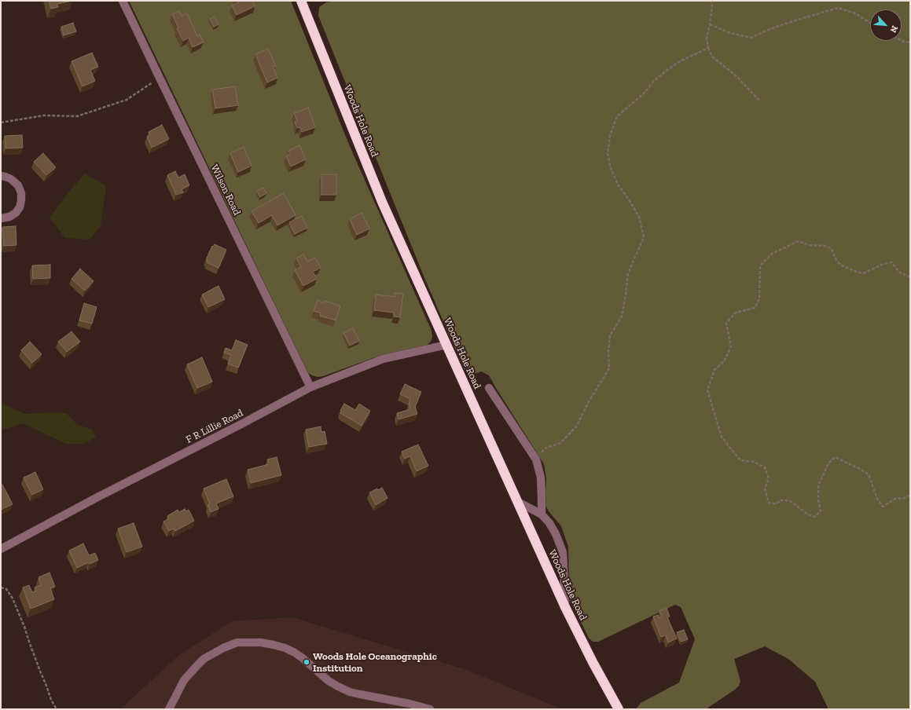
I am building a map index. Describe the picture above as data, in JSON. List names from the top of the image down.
{
  "streets": {
    "highway": ["Woods Hole Road"],
    "street": ["Wilson Road", "F R Lillie Road"]
  },
  "crossings": [
    ["Woods Hole Road", "F R Lillie Road"],
    ["Wilson Road", "F R Lillie Road"]
  ],
  "places": ["Woods Hole Oceanographic Institution"],
  "north": "bottom right"
}
